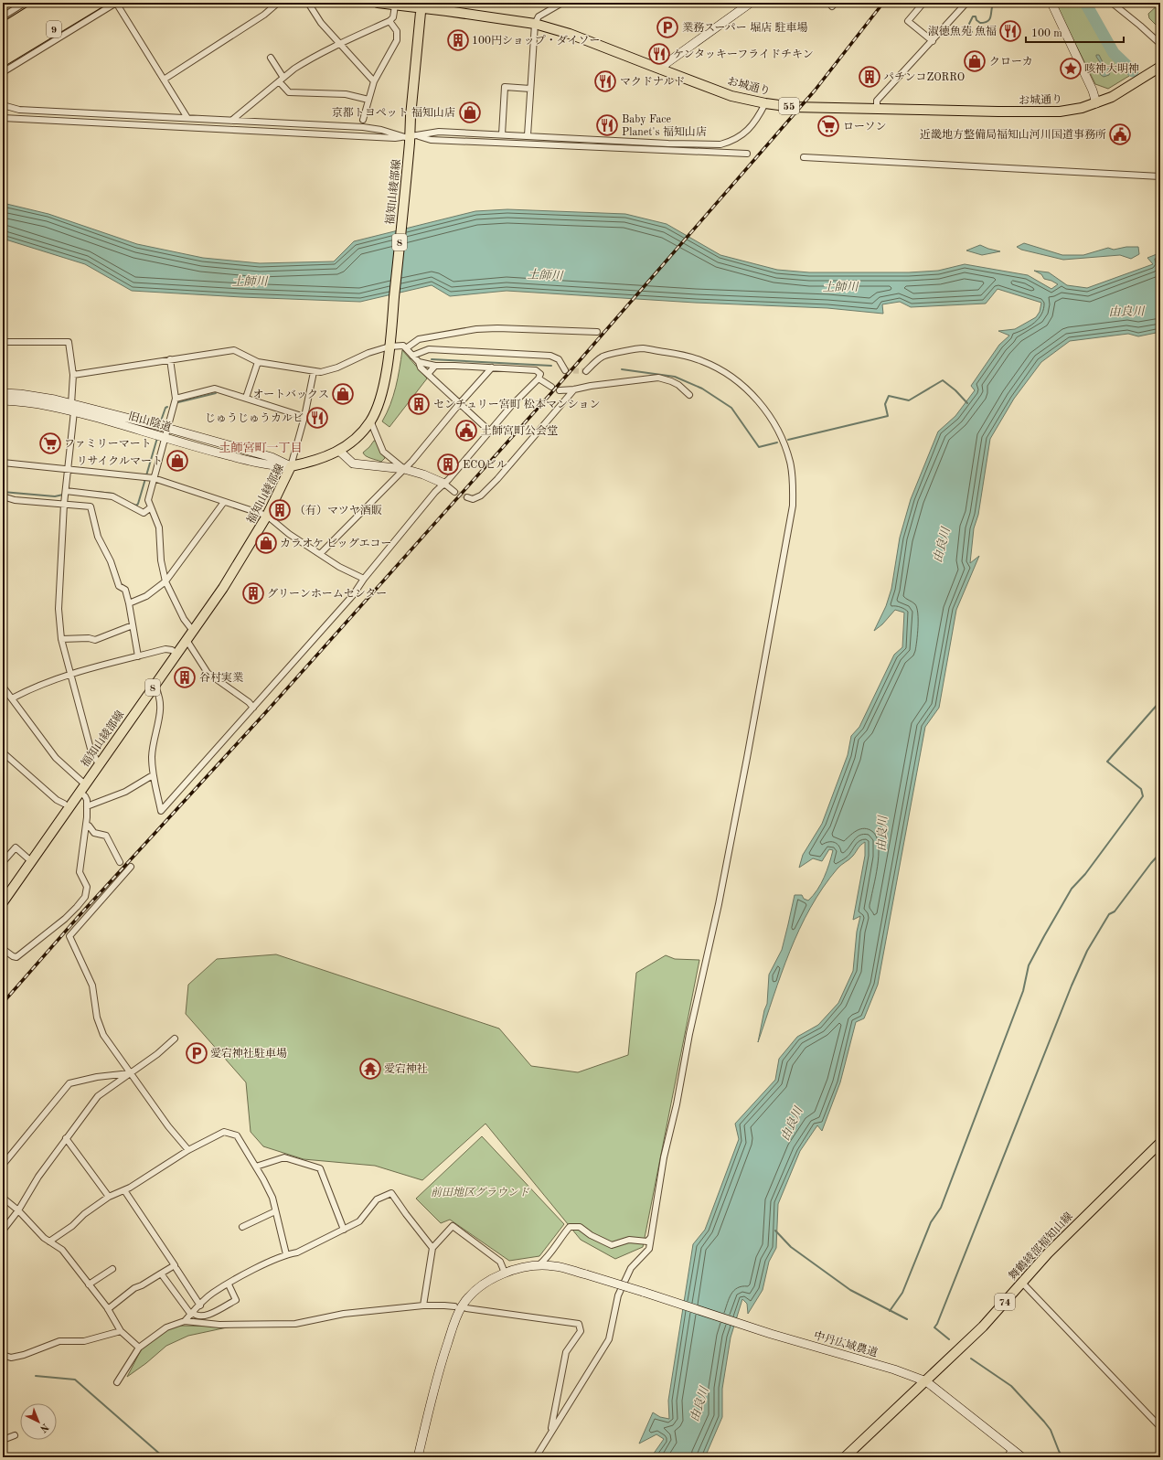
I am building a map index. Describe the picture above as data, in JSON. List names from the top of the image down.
{
  "streets": {
    "highway": ["9"],
    "main road": [
      "お城通り",
      "55",
      "福知山綾部線",
      "8",
      "舞鶴綾部福知山線",
      "74"
    ],
    "street": ["中丹広域農道"]
  },
  "crossings": [
    ["お城通り", "福知山綾部線"],
    ["舞鶴綾部福知山線", "中丹広域農道"]
  ],
  "districts": ["土師宮町一丁目"],
  "water": ["土師川", "由良川"],
  "parks": ["前田地区グラウンド"],
  "places": {
    "parking": ["業務スーパー 堀店 駐車場", "愛宕神社駐車場"],
    "restaurant": [
      "淑徳魚苑 魚福",
      "ケンタッキーフライドチキン",
      "マクドナルド",
      "Baby Face Planet's 福知山店",
      "じゅうじゅうカルビ"
    ],
    "building": [
      "100円ショップ・ダイソー",
      "パチンコZORRO",
      "センチュリー宮町 松本マンション",
      "ECOビル",
      "（有）マツヤ酒販",
      "グリーンホームセンター",
      "谷村実業"
    ],
    "shop": [
      "クローカ",
      "京都トヨペット 福知山店",
      "オートバックス",
      "リサイクルマート",
      "カラオケ ビッグエコー"
    ],
    "place": ["咳神大明神"],
    "supermarket": ["ローソン", "ファミリーマート"],
    "public building": ["近畿地方整備局福知山河川国道事務所", "土師宮町公会堂"],
    "temple": ["愛宕神社"]
  },
  "scale_bar": "100 m",
  "north": "bottom right"
}
